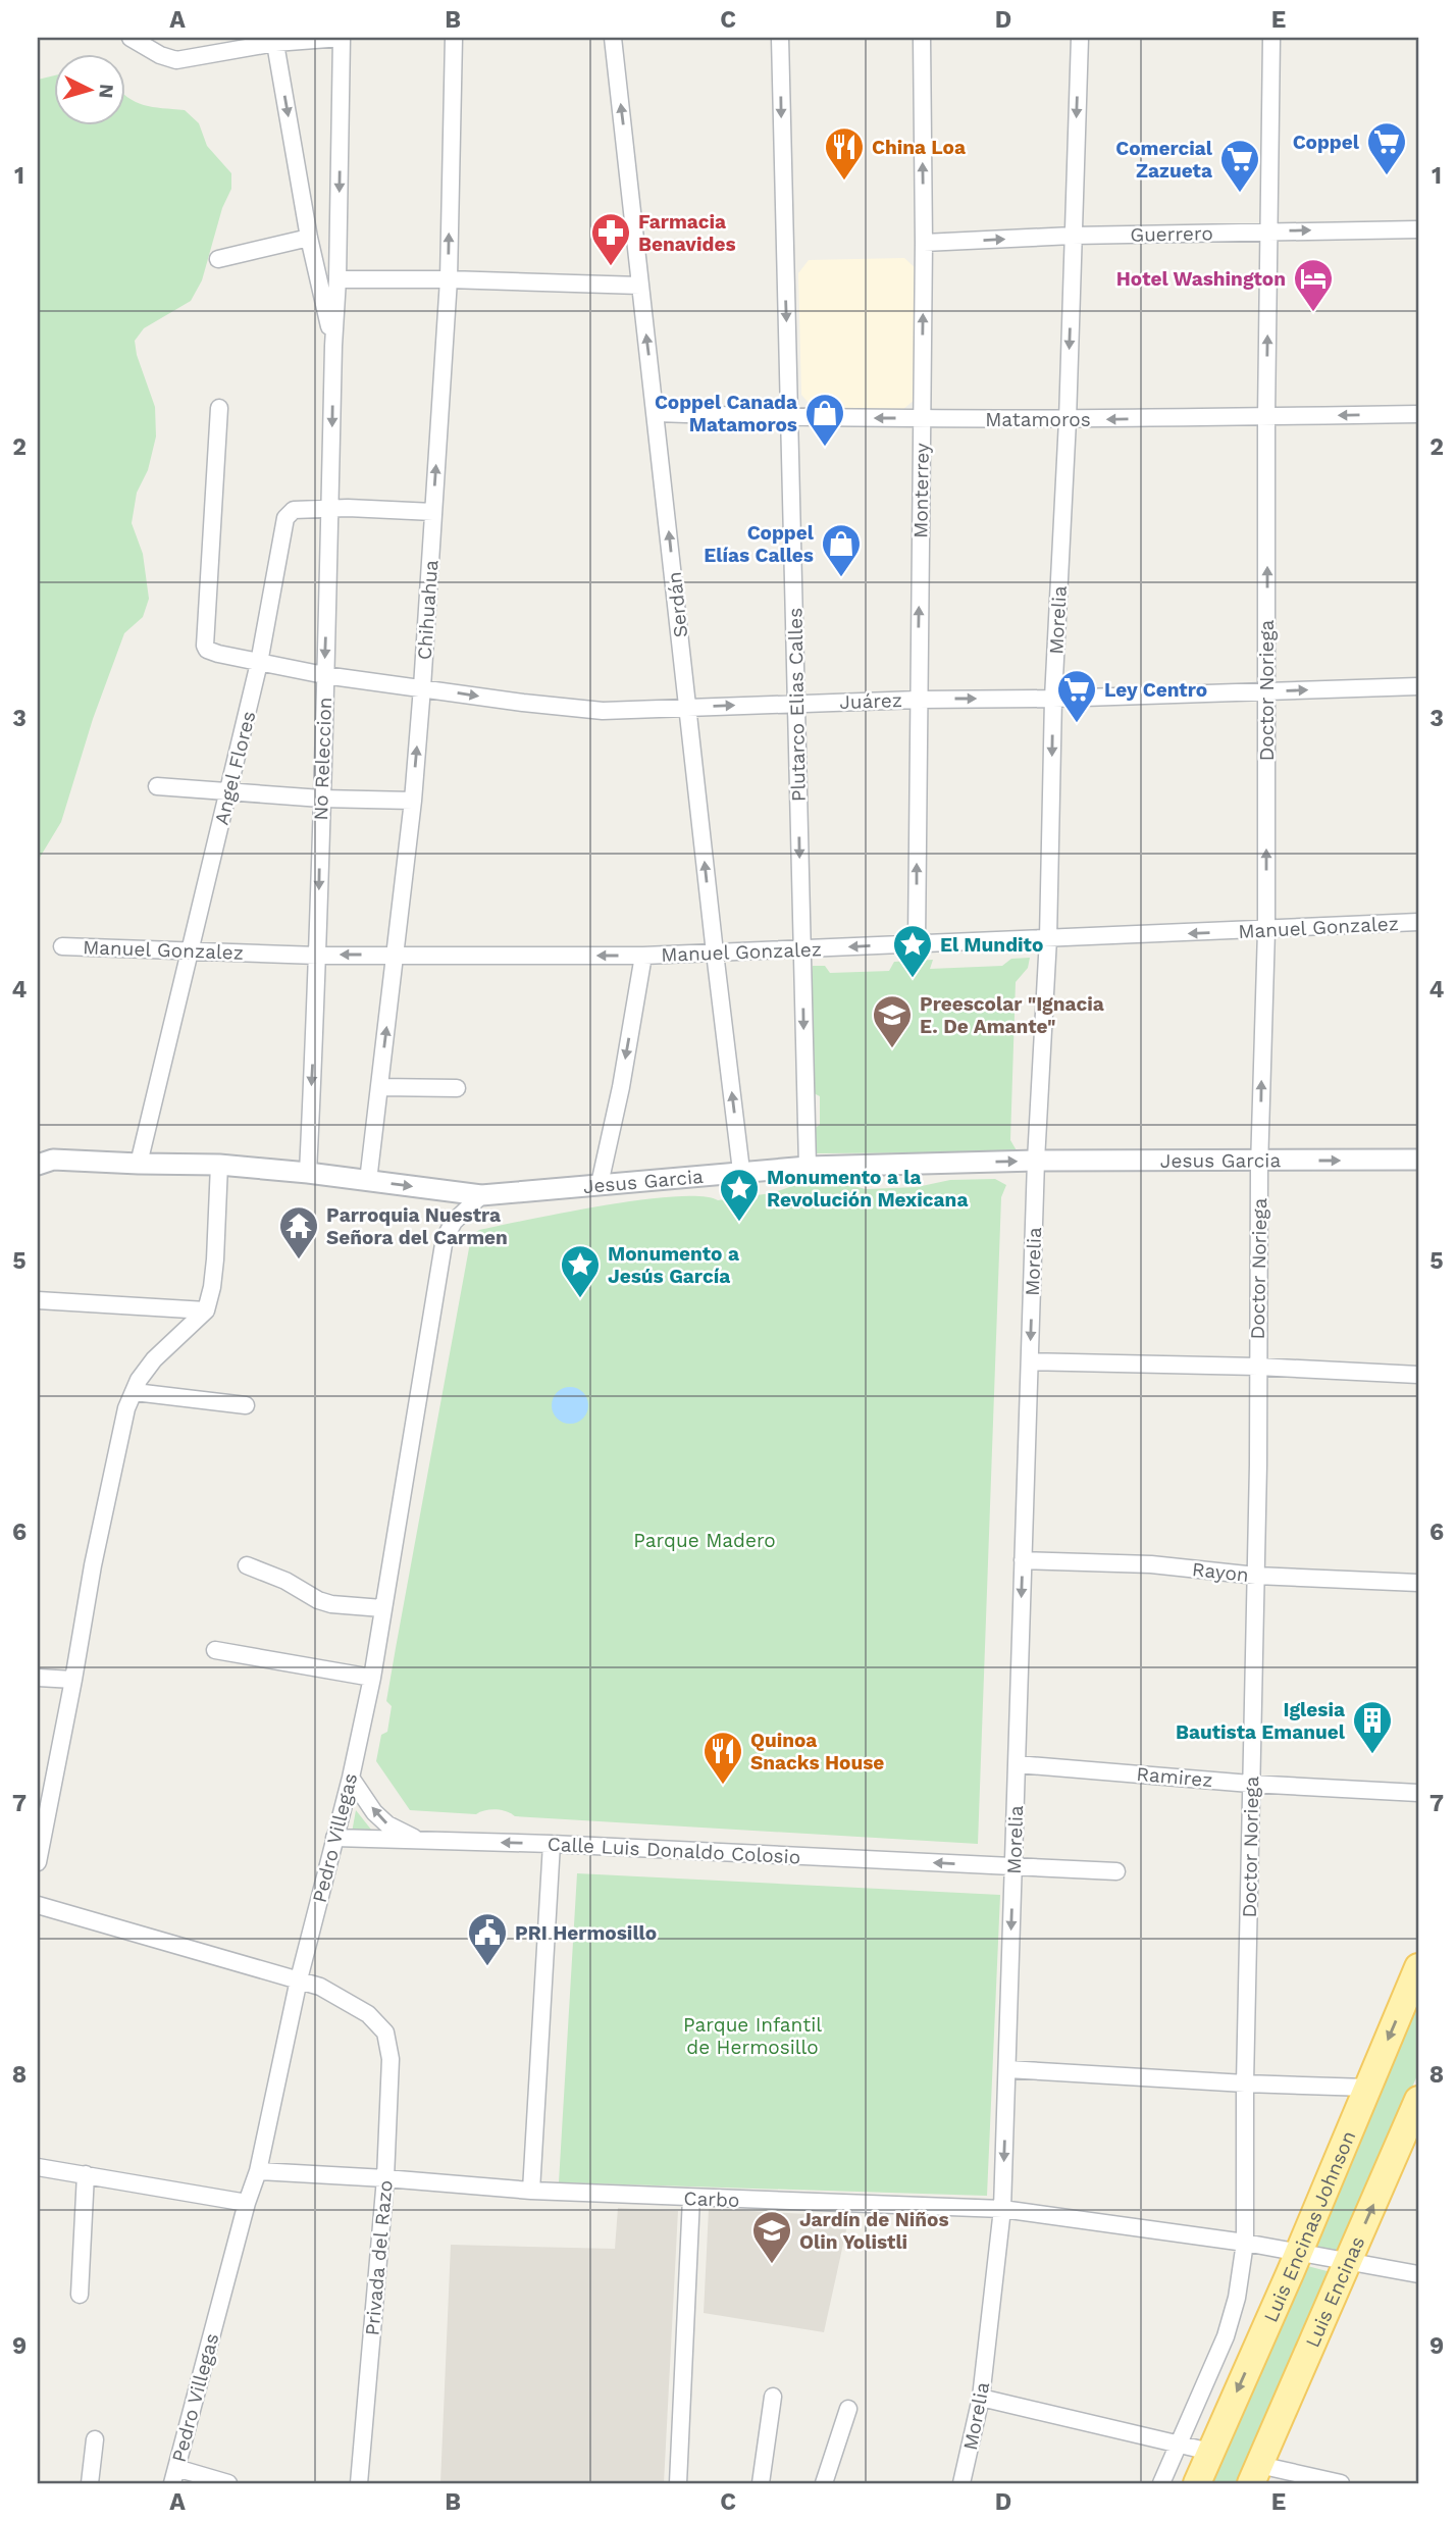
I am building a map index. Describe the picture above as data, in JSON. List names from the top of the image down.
{
  "streets": {
    "main road": ["Luis Encinas Johnson", "Luis Encinas"],
    "street": [
      "Guerrero",
      "Matamoros",
      "Monterrey",
      "Serdán",
      "Chihuahua",
      "Morelia",
      "Doctor Noriega",
      "Juárez",
      "Plutarco Elias Calles",
      "No Releccion",
      "Angel Flores",
      "Manuel Gonzalez",
      "Jesus Garcia",
      "Rayon",
      "Ramirez",
      "Pedro Villegas",
      "Calle Luis Donaldo Colosio",
      "Carbo",
      "Privada del Razo"
    ]
  },
  "crossings": [
    ["Guerrero", "Monterrey"],
    ["Guerrero", "Morelia"],
    ["Guerrero", "Doctor Noriega"],
    ["Matamoros", "Monterrey"],
    ["Matamoros", "Serdán"],
    ["Matamoros", "Morelia"],
    ["Matamoros", "Doctor Noriega"],
    ["Matamoros", "Plutarco Elias Calles"],
    ["Monterrey", "Juárez"],
    ["Monterrey", "Manuel Gonzalez"],
    ["Serdán", "Juárez"],
    ["Serdán", "Manuel Gonzalez"],
    ["Serdán", "Jesus Garcia"],
    ["Chihuahua", "Juárez"],
    ["Chihuahua", "Angel Flores"],
    ["Chihuahua", "Manuel Gonzalez"],
    ["Chihuahua", "Jesus Garcia"],
    ["Morelia", "Juárez"],
    ["Morelia", "Manuel Gonzalez"],
    ["Morelia", "Jesus Garcia"],
    ["Morelia", "Rayon"],
    ["Morelia", "Ramirez"],
    ["Morelia", "Calle Luis Donaldo Colosio"],
    ["Morelia", "Carbo"],
    ["Doctor Noriega", "Juárez"],
    ["Doctor Noriega", "Manuel Gonzalez"],
    ["Doctor Noriega", "Jesus Garcia"],
    ["Doctor Noriega", "Rayon"],
    ["Doctor Noriega", "Ramirez"],
    ["Doctor Noriega", "Carbo"],
    ["Juárez", "Plutarco Elias Calles"],
    ["Juárez", "No Releccion"],
    ["Juárez", "Angel Flores"],
    ["Plutarco Elias Calles", "Manuel Gonzalez"],
    ["Plutarco Elias Calles", "Jesus Garcia"],
    ["No Releccion", "Angel Flores"],
    ["No Releccion", "Manuel Gonzalez"],
    ["No Releccion", "Jesus Garcia"],
    ["Angel Flores", "Manuel Gonzalez"],
    ["Angel Flores", "Jesus Garcia"],
    ["Jesus Garcia", "Pedro Villegas"],
    ["Pedro Villegas", "Calle Luis Donaldo Colosio"],
    ["Pedro Villegas", "Carbo"],
    ["Pedro Villegas", "Privada del Razo"],
    ["Carbo", "Luis Encinas Johnson"],
    ["Carbo", "Privada del Razo"],
    ["Carbo", "Luis Encinas"]
  ],
  "one_way": [
    "Guerrero",
    "Matamoros",
    "Monterrey",
    "Serdán",
    "Morelia",
    "Doctor Noriega",
    "Juárez",
    "Plutarco Elias Calles",
    "No Releccion",
    "Manuel Gonzalez",
    "Jesus Garcia",
    "Calle Luis Donaldo Colosio",
    "Luis Encinas Johnson",
    "Luis Encinas"
  ],
  "parks": ["Parque Madero", "Parque Infantil de Hermosillo"],
  "places": {
    "supermarket": ["Coppel", "Comercial Zazueta", "Ley Centro"],
    "restaurant": ["China Loa", "Quinoa Snacks House"],
    "pharmacy": ["Farmacia Benavides"],
    "hotel": ["Hotel Washington"],
    "shop": ["Coppel Canada Matamoros", "Coppel Elías Calles"],
    "place": ["El Mundito", "Monumento a la Revolución Mexicana", "Monumento a Jesús García"],
    "school or university": ["Preescolar \"Ignacia E. De Amante\"", "Jardín de Niños Olin Yolistli"],
    "temple": ["Parroquia Nuestra Señora del Carmen"],
    "building": ["Iglesia Bautista Emanuel"],
    "public building": ["PRI Hermosillo"]
  },
  "north": "right",
  "grid": {
    "columns": [
      "A",
      "B",
      "C",
      "D",
      "E"
    ],
    "rows": [
      "1",
      "2",
      "3",
      "4",
      "5",
      "6",
      "7",
      "8",
      "9"
    ]
  }
}
